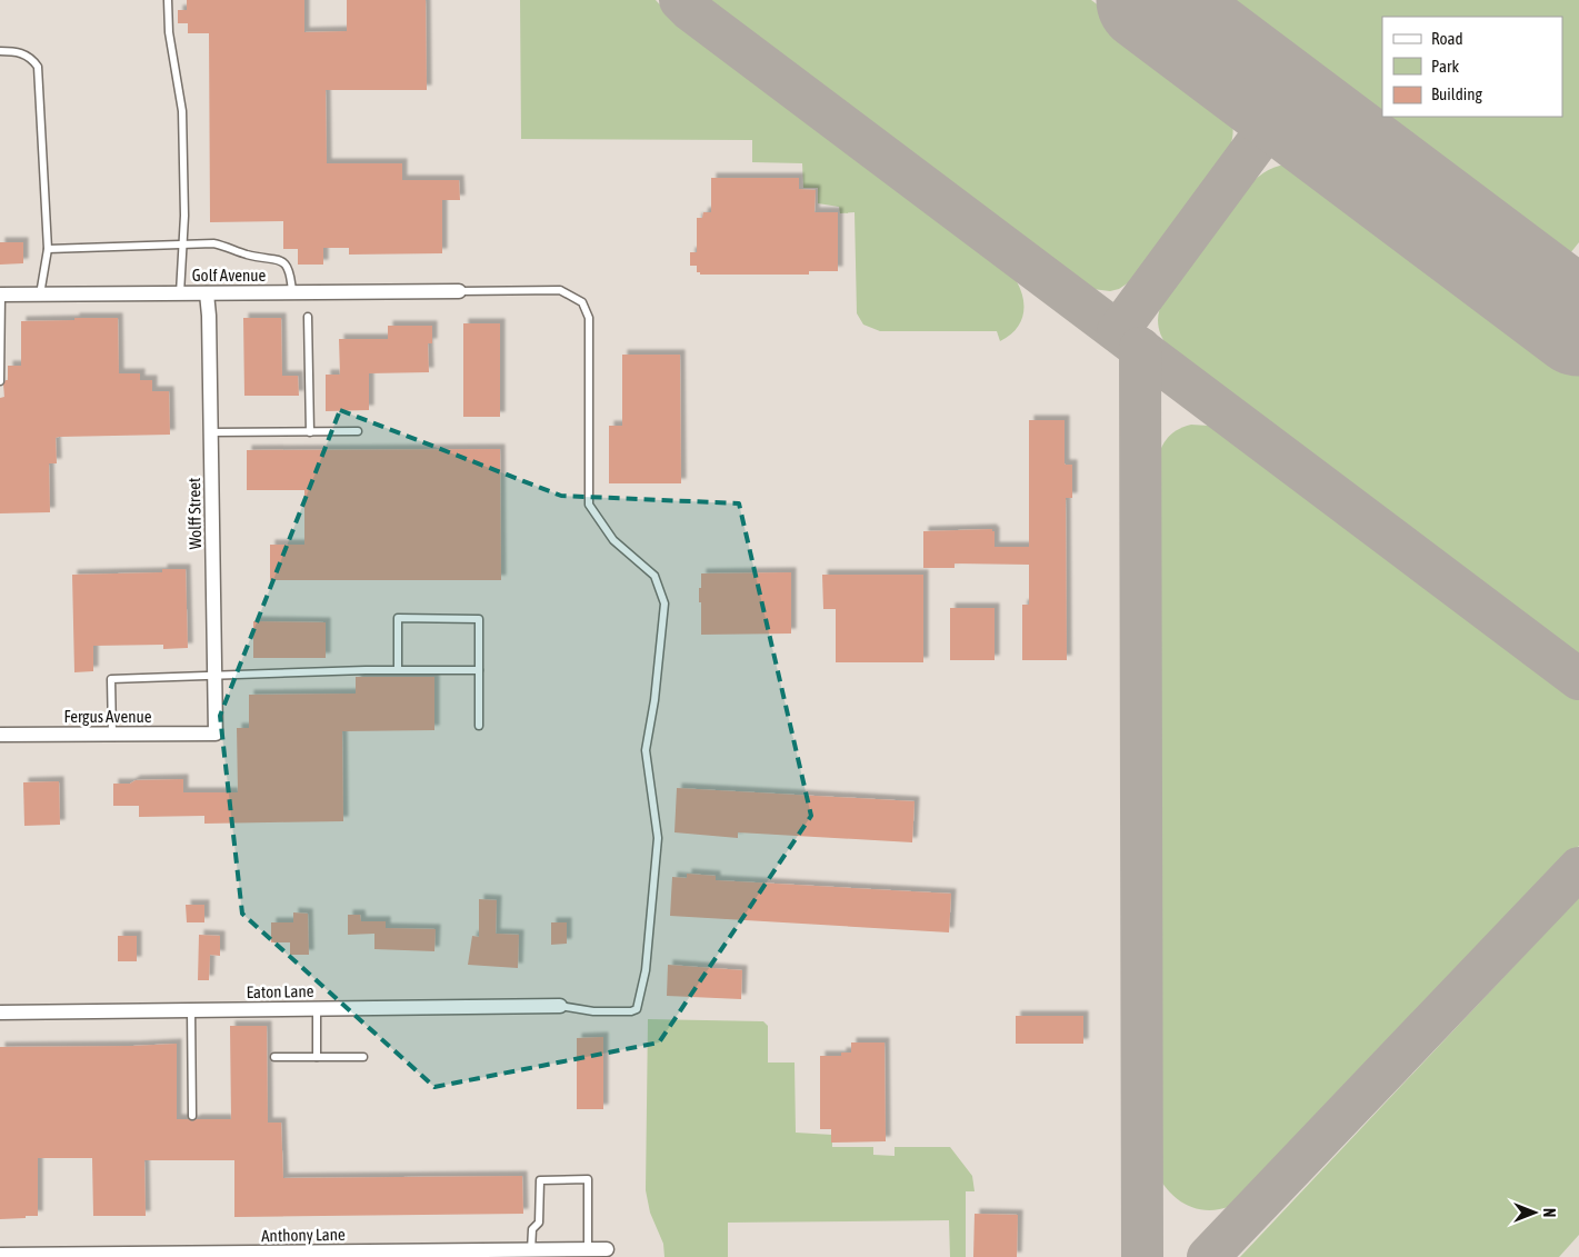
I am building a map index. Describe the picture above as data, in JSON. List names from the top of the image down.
{
  "streets": {
    "street": [
      "Golf Avenue",
      "Wolff Street",
      "Fergus Avenue",
      "Eaton Lane",
      "Anthony Lane"
    ]
  },
  "crossings": [
    ["Golf Avenue", "Wolff Street"],
    ["Wolff Street", "Fergus Avenue"]
  ],
  "legend": ["Road", "Park", "Building"],
  "north": "right"
}
